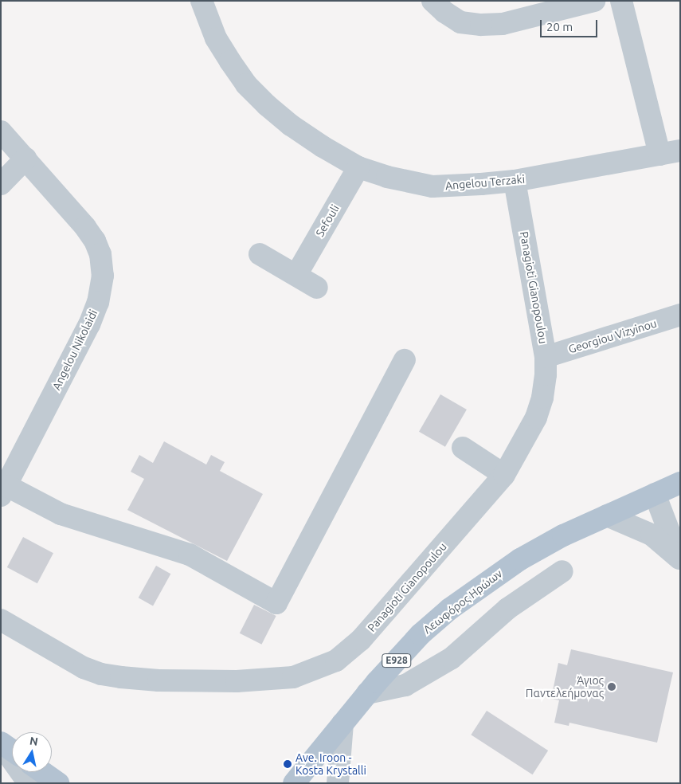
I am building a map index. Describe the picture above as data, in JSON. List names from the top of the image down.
{
  "streets": {
    "main road": ["Λεωφόρος Ηρώων", "E928"],
    "street": [
      "Angelou Terzaki",
      "Sefouli",
      "Panagioti Gianopoulou",
      "Georgiou Vizyinou",
      "Angelou Nikolaidi"
    ]
  },
  "crossings": [
    ["Angelou Terzaki", "Sefouli"],
    ["Angelou Terzaki", "Panagioti Gianopoulou"],
    ["Panagioti Gianopoulou", "Georgiou Vizyinou"]
  ],
  "places": ["Άγιος Παντελεήμονας", "Ave. Iroon - Kosta Krystalli"],
  "scale_bar": "20 m",
  "north": "top"
}
